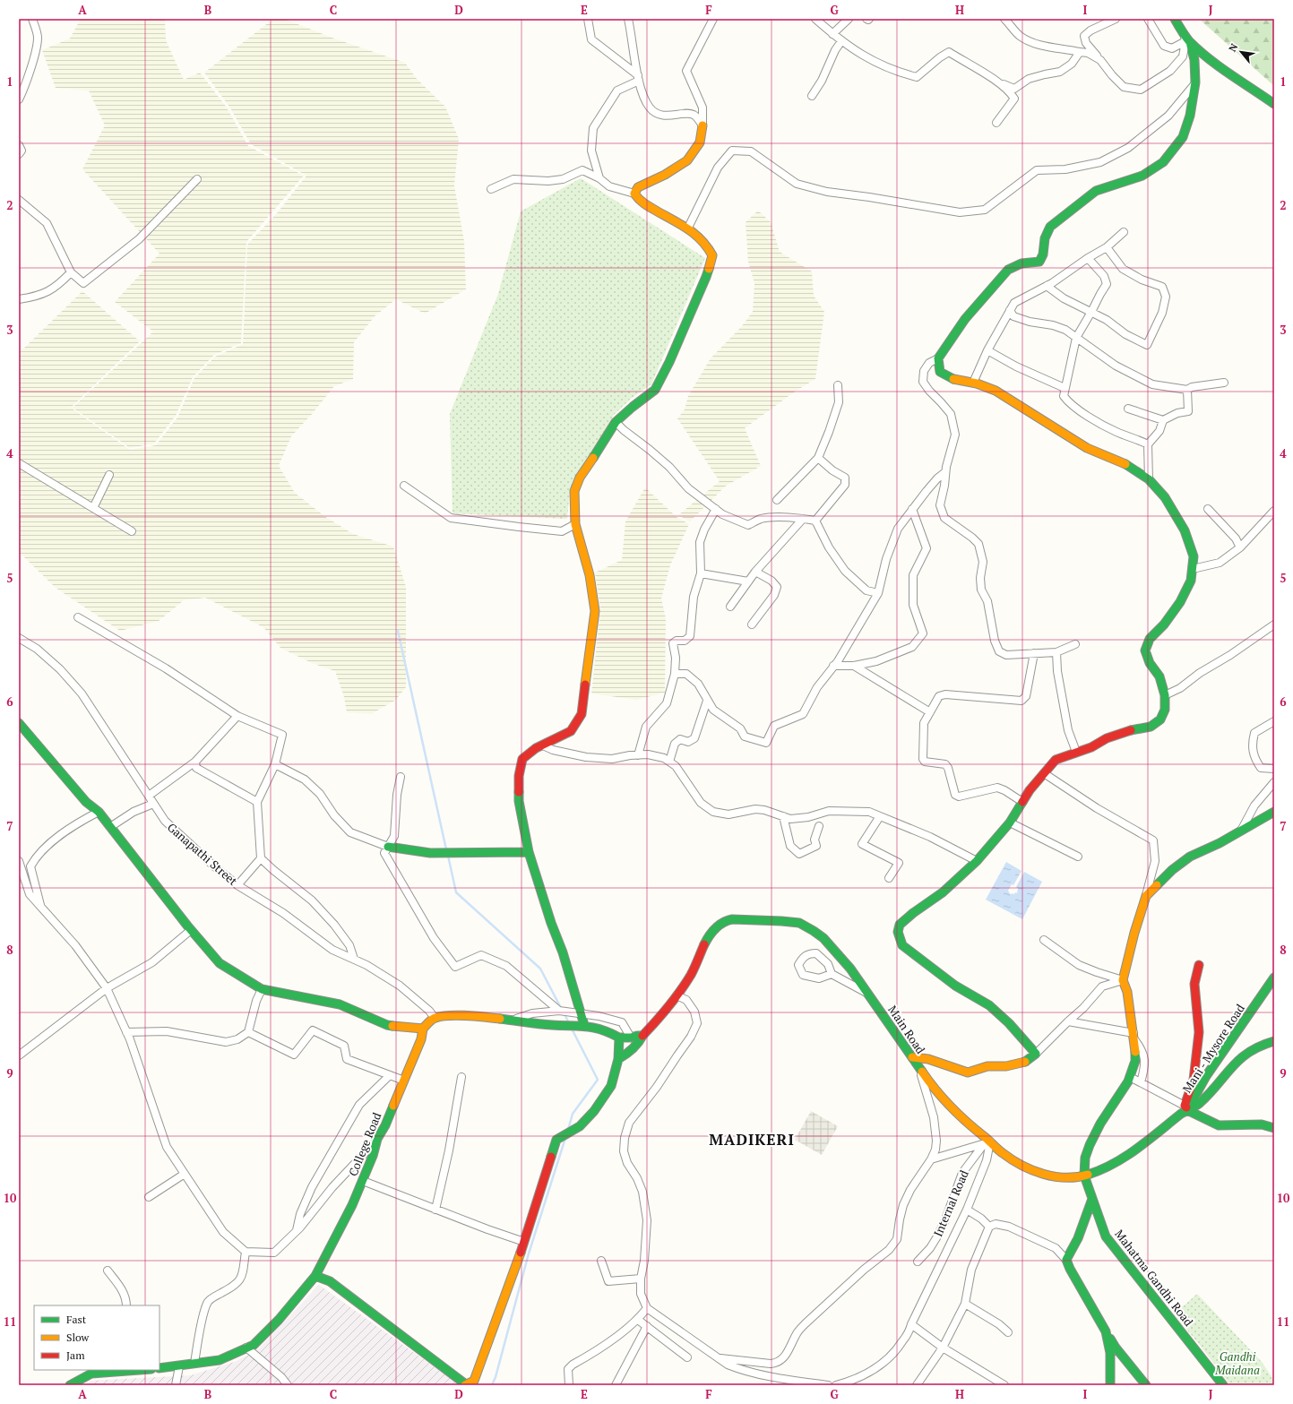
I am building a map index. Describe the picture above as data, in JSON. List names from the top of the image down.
{
  "streets": {
    "main road": [
      "Main Road",
      "Mani - Mysore Road",
      "College Road",
      "Mahatma Gandhi Road"
    ],
    "street": ["Ganapathi Street", "Internal Road"]
  },
  "crossings": [
    ["Main Road", "Mani - Mysore Road"],
    ["Main Road", "Internal Road"],
    ["Main Road", "Mahatma Gandhi Road"]
  ],
  "districts": ["MADIKERI"],
  "parks": ["Gandhi Maidana"],
  "legend": ["Fast", "Slow", "Jam"],
  "north": "top left",
  "grid": {
    "columns": [
      "A",
      "B",
      "C",
      "D",
      "E",
      "F",
      "G",
      "H",
      "I",
      "J"
    ],
    "rows": [
      "1",
      "2",
      "3",
      "4",
      "5",
      "6",
      "7",
      "8",
      "9",
      "10",
      "11"
    ]
  }
}
